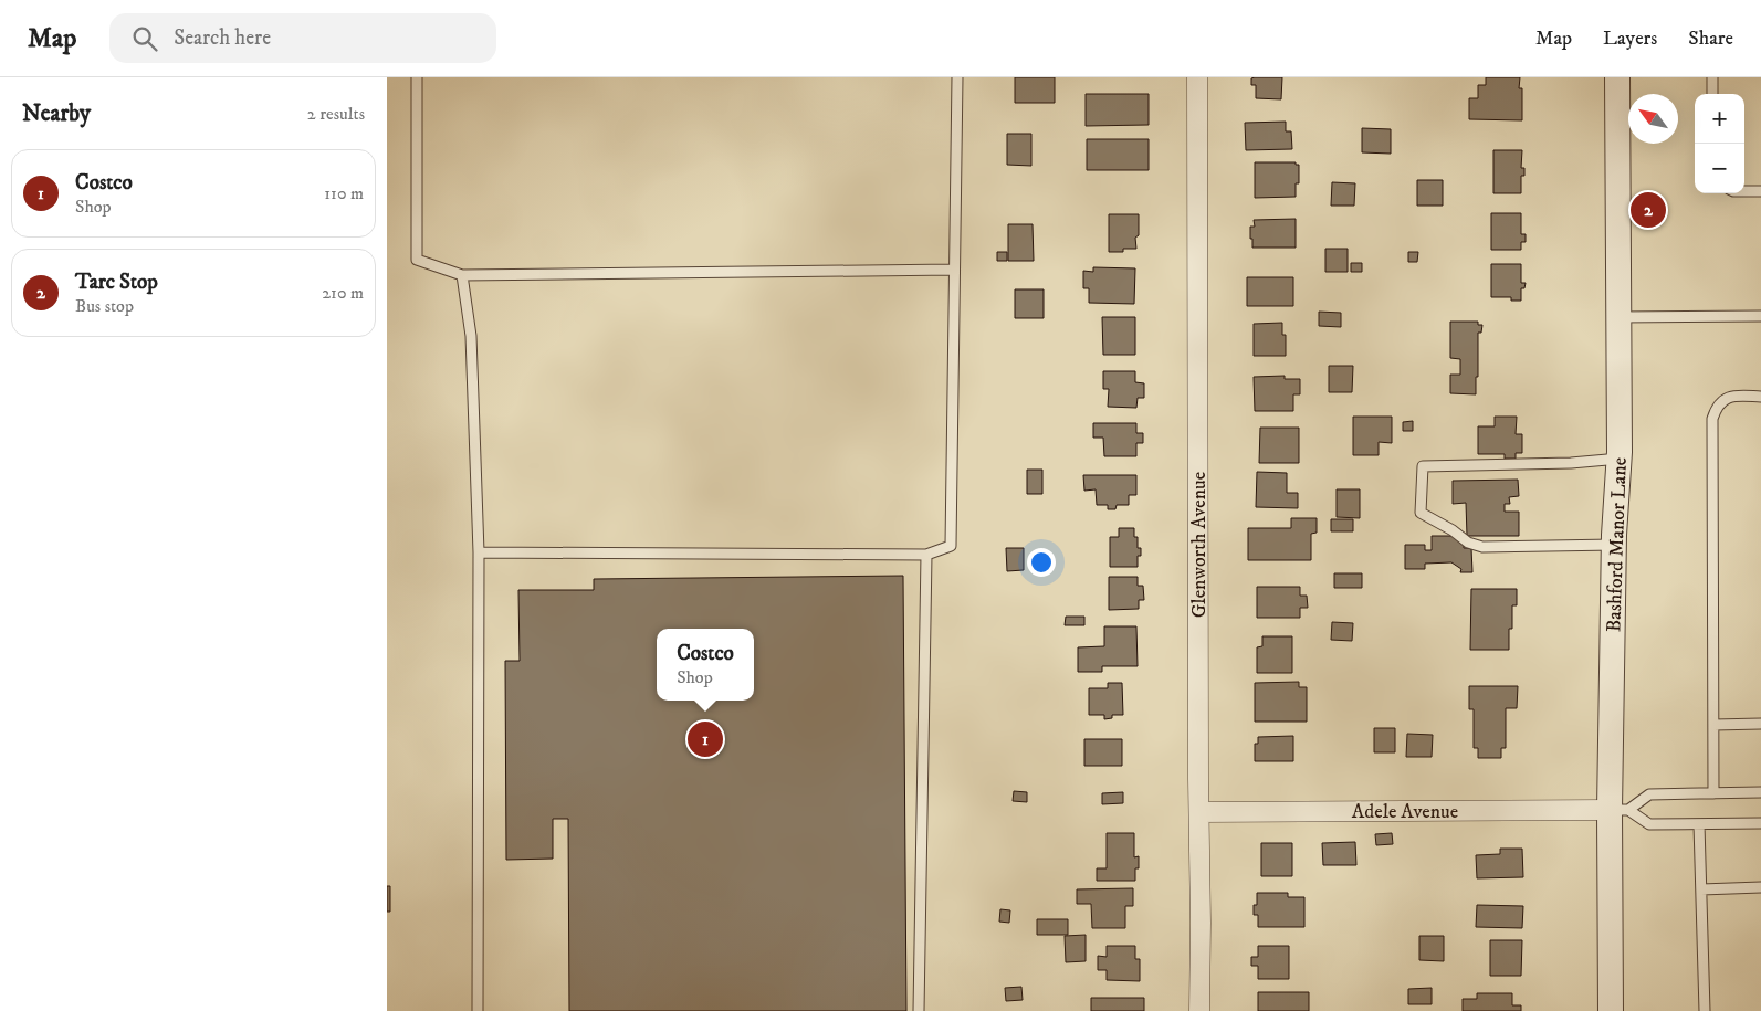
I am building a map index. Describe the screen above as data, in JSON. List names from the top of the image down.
{
  "streets": {
    "street": ["Glenworth Avenue", "Bashford Manor Lane", "Adele Avenue"]
  },
  "crossings": [
    ["Glenworth Avenue", "Adele Avenue"],
    ["Bashford Manor Lane", "Adele Avenue"]
  ],
  "north": "top left",
  "page": {
    "header": "Map",
    "search": "Search here",
    "nav": ["Map", "Layers", "Share"],
    "heading": ["Nearby", "2 results"],
    "map_buttons": ["+", "−"],
    "list": [
      {
        "mark": "1",
        "name": "Costco",
        "note": "Shop",
        "value": "110 m"
      },
      {
        "mark": "2",
        "name": "Tarc Stop",
        "note": "Bus stop",
        "value": "210 m"
      }
    ],
    "pins": ["2", "1"],
    "popup": ["Costco", "Shop"]
  }
}
